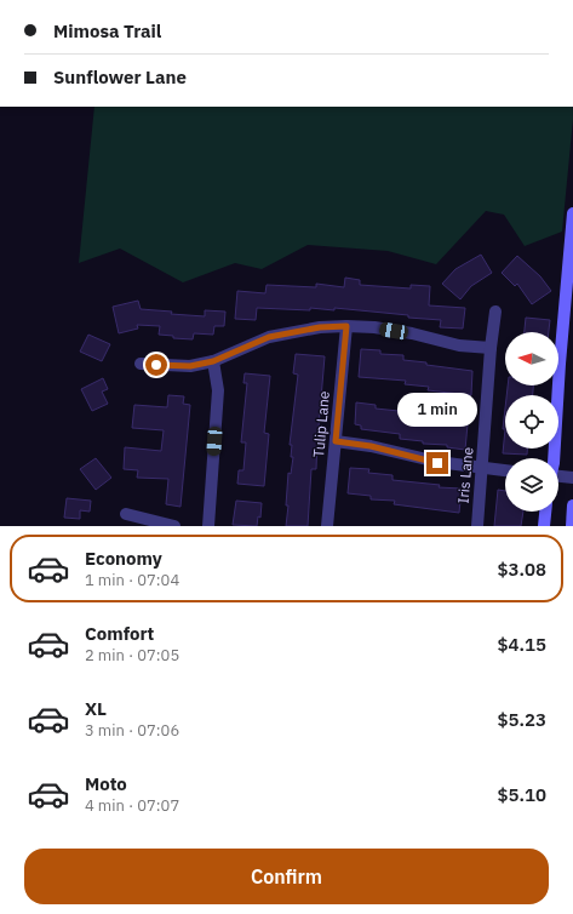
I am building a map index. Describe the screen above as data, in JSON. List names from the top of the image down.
{
  "streets": {
    "street": ["Tulip Lane", "Iris Lane"]
  },
  "north": "left",
  "page": {
    "banner": ["Mimosa Trail", "Sunflower Lane"],
    "bubble": "1 min",
    "list": [
      {
        "name": "Economy",
        "note": "1 min · 07:04",
        "value": "$3.08"
      },
      {
        "name": "Comfort",
        "note": "2 min · 07:05",
        "value": "$4.15"
      },
      {
        "name": "XL",
        "note": "3 min · 07:06",
        "value": "$5.23"
      },
      {
        "name": "Moto",
        "note": "4 min · 07:07",
        "value": "$5.10"
      }
    ],
    "buttons": "Confirm"
  }
}
